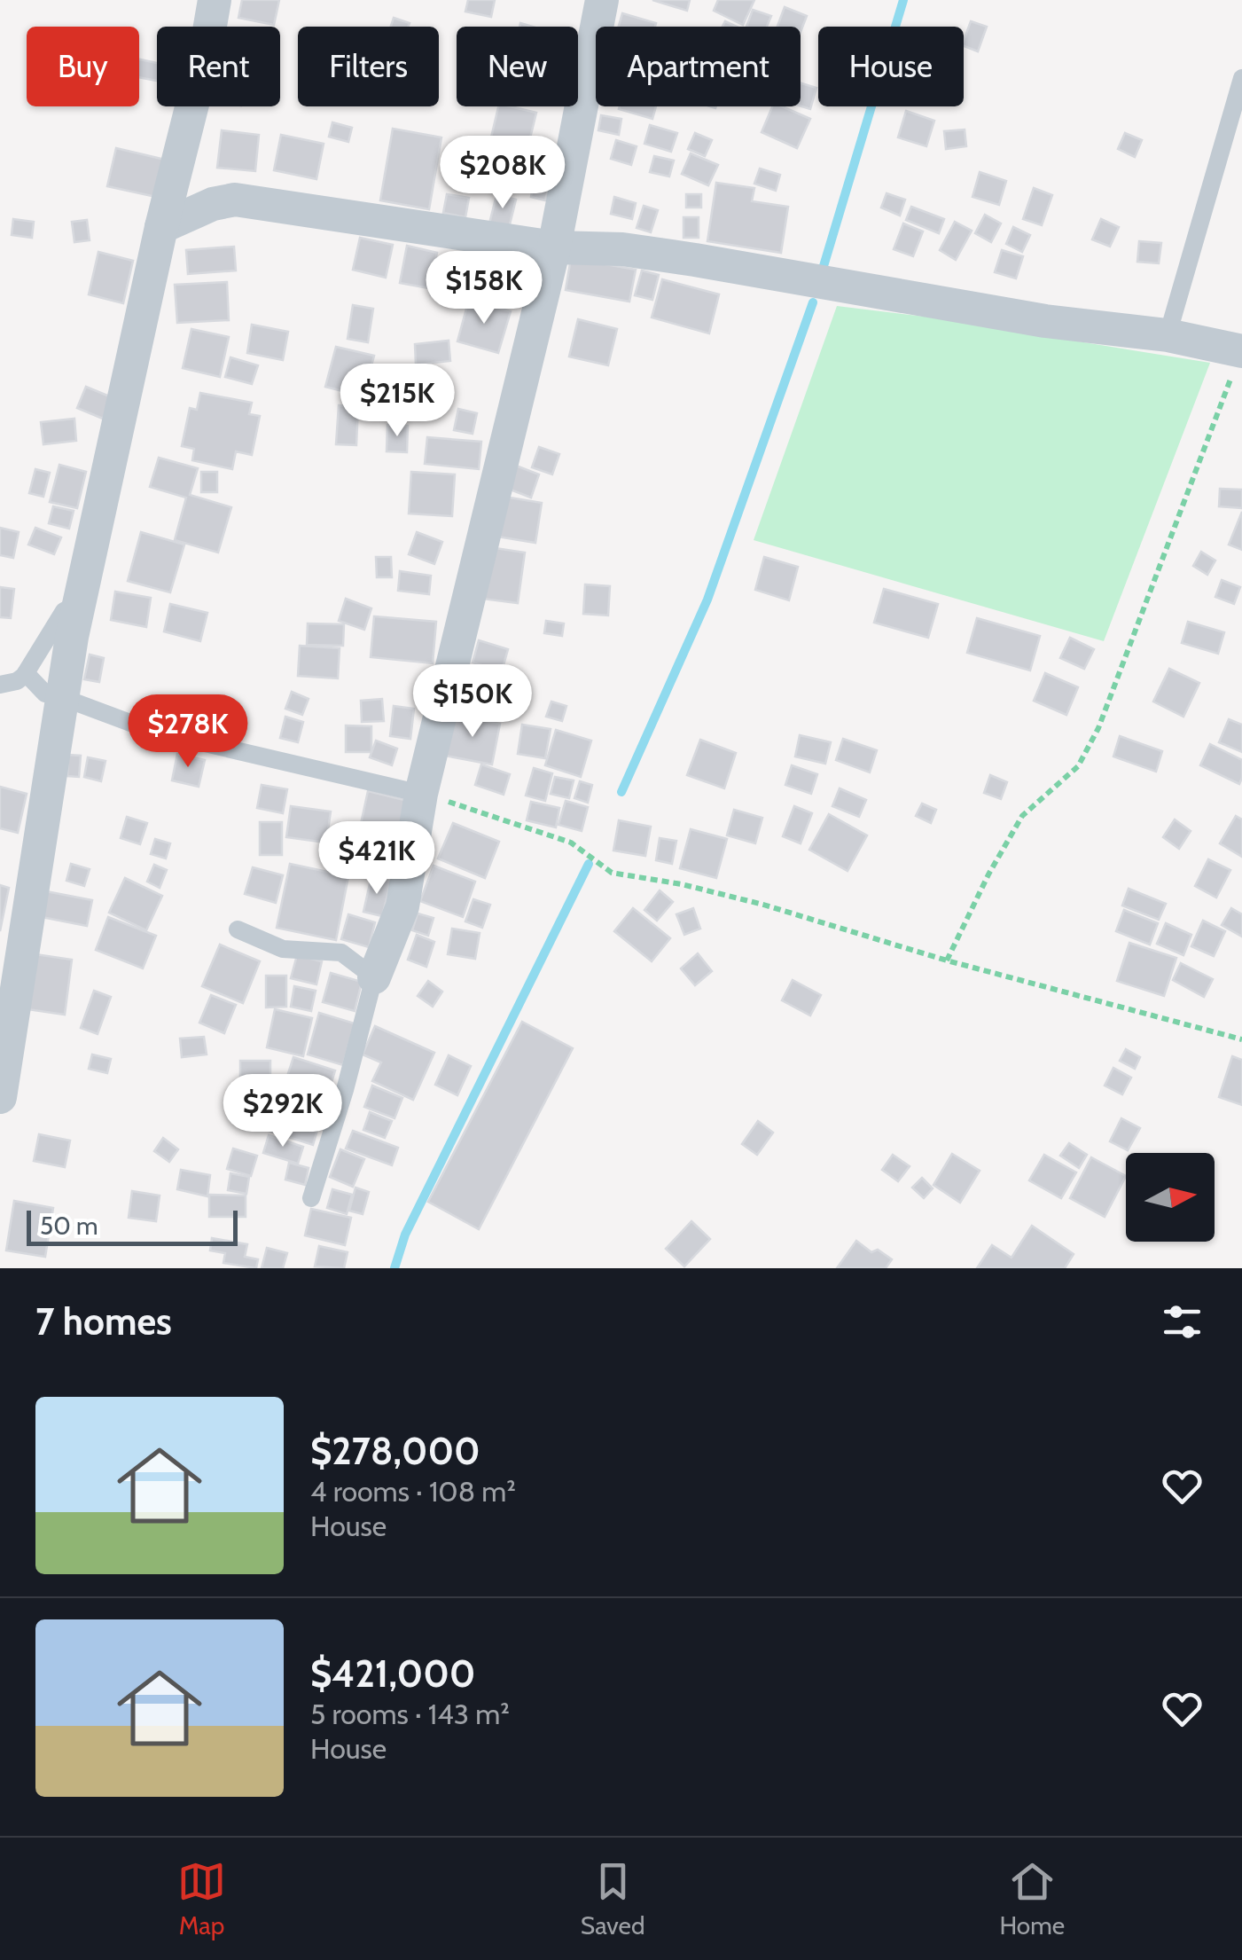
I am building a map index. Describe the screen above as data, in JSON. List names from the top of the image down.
{
  "scale_bar": "50 m",
  "north": "right",
  "page": {
    "chip": [
      "Buy",
      "Rent",
      "Filters",
      "New",
      "Apartment",
      "House"
    ],
    "price": [
      "$208K",
      "$158K",
      "$215K",
      "$150K",
      "$278K",
      "$421K",
      "$292K"
    ],
    "scale": "50 m",
    "heading": "7 homes",
    "list": [
      {
        "name": "$278,000",
        "note": "4 rooms · 108 m² · House"
      },
      {
        "name": "$421,000",
        "note": "5 rooms · 143 m² · House"
      }
    ],
    "tabs": ["Map", "Saved", "Home"]
  }
}
